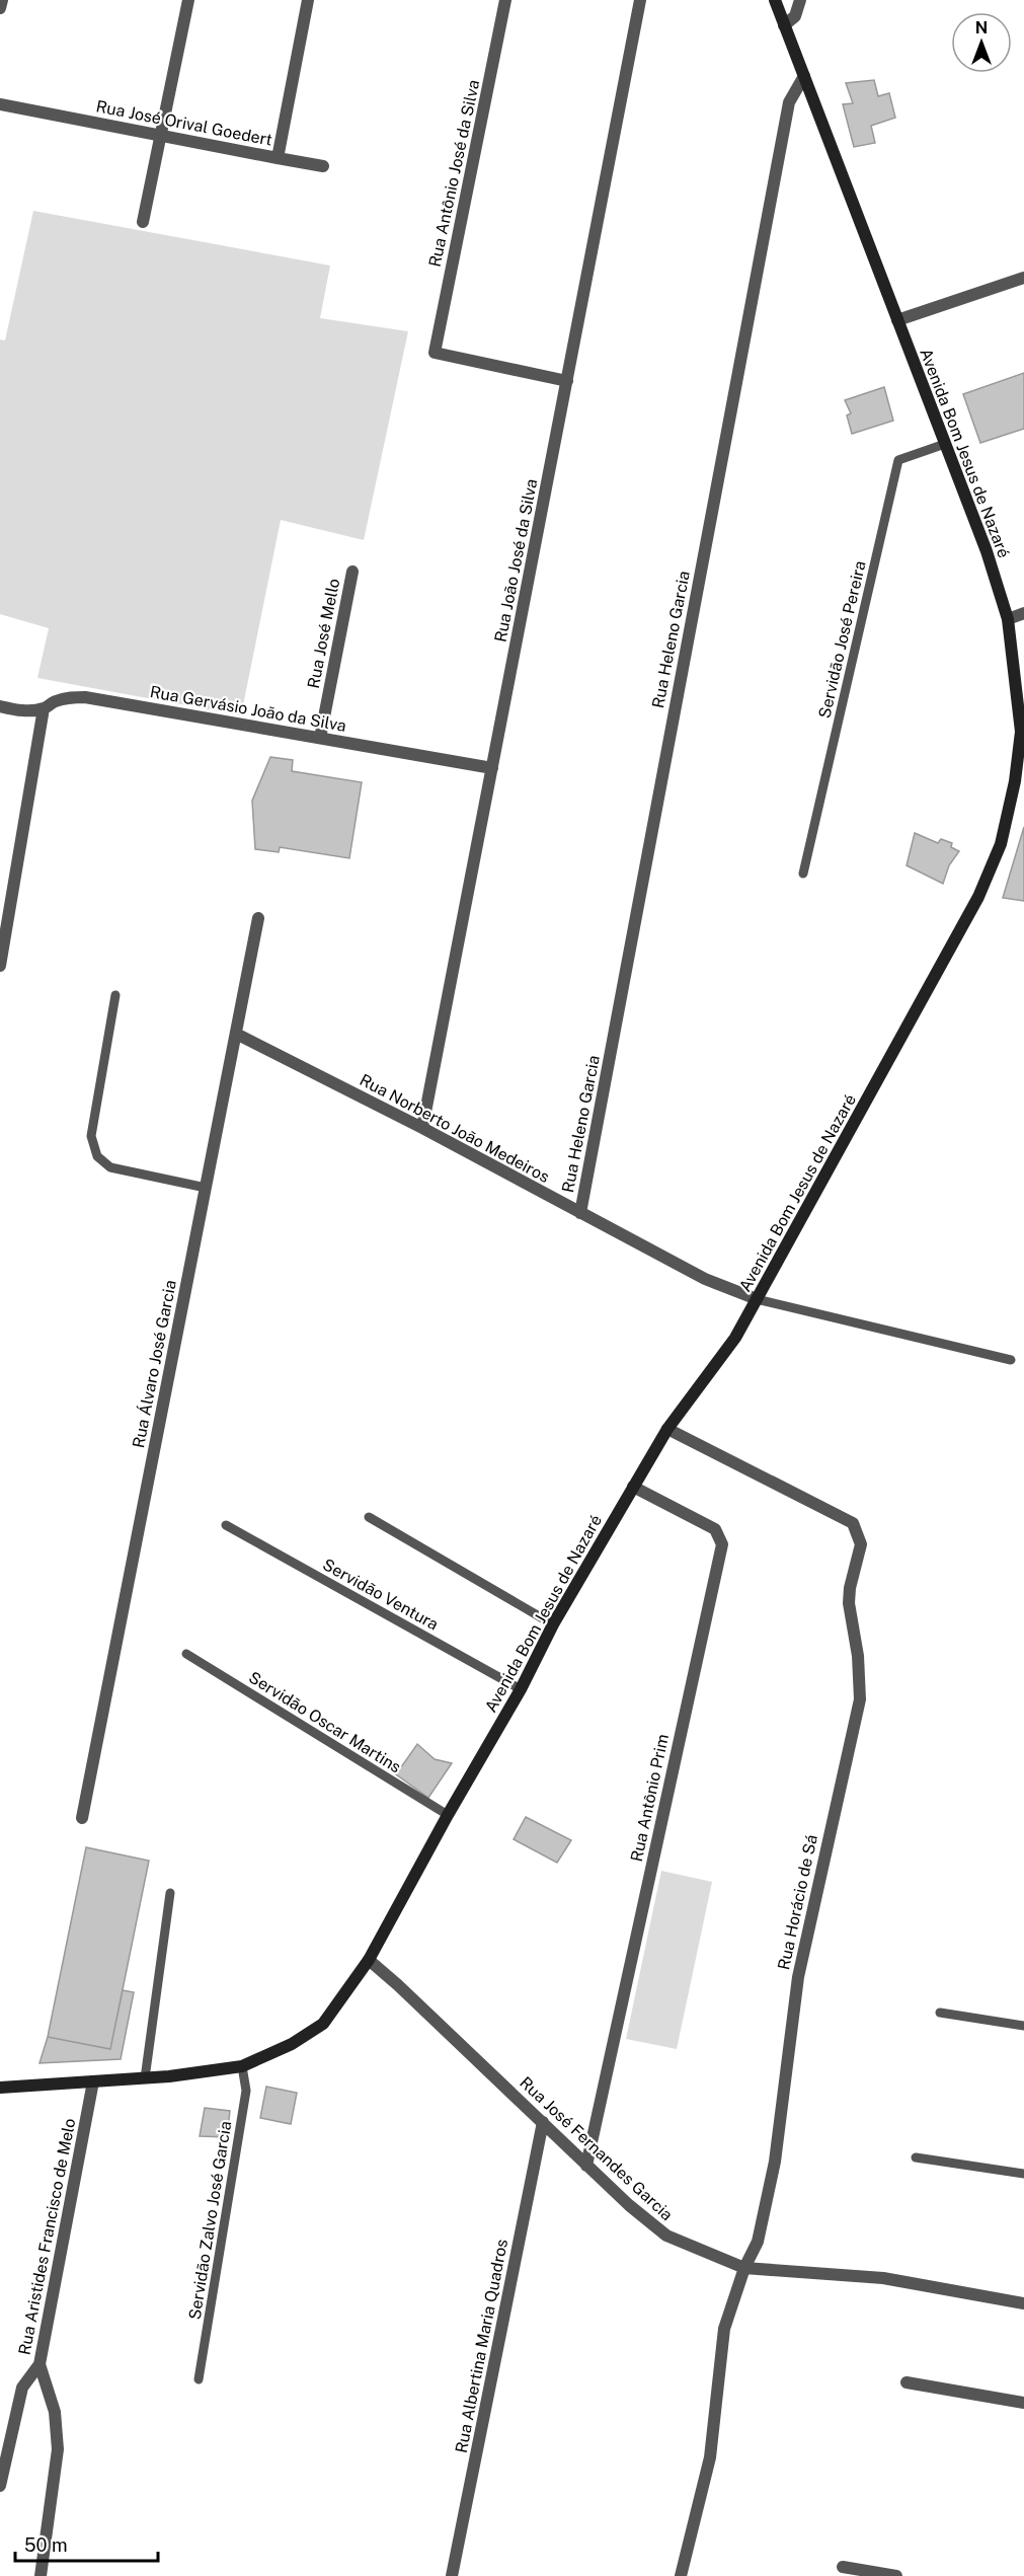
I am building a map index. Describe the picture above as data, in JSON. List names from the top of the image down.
{
  "streets": {
    "main road": ["Avenida Bom Jesus de Nazaré"],
    "street": [
      "Rua José Orival Goedert",
      "Rua Antônio José da Silva",
      "Rua João José da Silva",
      "Rua José Mello",
      "Rua Heleno Garcia",
      "Rua Gervásio João da Silva",
      "Rua Norberto João Medeiros",
      "Rua Álvaro José Garcia",
      "Rua Antônio Prim",
      "Rua Horácio de Sá",
      "Rua José Fernandes Garcia",
      "Rua Aristides Francisco de Melo",
      "Rua Albertina Maria Quadros"
    ],
    "lane": [
      "Servidão José Pereira",
      "Servidão Ventura",
      "Servidão Oscar Martins",
      "Servidão Zalvo José Garcia"
    ]
  },
  "crossings": [
    ["Rua Antônio José da Silva", "Rua João José da Silva"],
    ["Avenida Bom Jesus de Nazaré", "Rua Heleno Garcia"],
    ["Avenida Bom Jesus de Nazaré", "Servidão José Pereira"],
    ["Avenida Bom Jesus de Nazaré", "Rua Norberto João Medeiros"],
    ["Avenida Bom Jesus de Nazaré", "Servidão Ventura"],
    ["Avenida Bom Jesus de Nazaré", "Servidão Oscar Martins"],
    ["Avenida Bom Jesus de Nazaré", "Rua Antônio Prim"],
    ["Avenida Bom Jesus de Nazaré", "Rua Horácio de Sá"],
    ["Avenida Bom Jesus de Nazaré", "Rua José Fernandes Garcia"],
    ["Avenida Bom Jesus de Nazaré", "Servidão Zalvo José Garcia"],
    ["Avenida Bom Jesus de Nazaré", "Rua Aristides Francisco de Melo"],
    ["Rua João José da Silva", "Rua Gervásio João da Silva"],
    ["Rua João José da Silva", "Rua Norberto João Medeiros"],
    ["Rua José Mello", "Rua Gervásio João da Silva"],
    ["Rua Heleno Garcia", "Rua Norberto João Medeiros"],
    ["Rua Norberto João Medeiros", "Rua Álvaro José Garcia"],
    ["Rua Antônio Prim", "Rua José Fernandes Garcia"],
    ["Rua Horácio de Sá", "Rua José Fernandes Garcia"],
    ["Rua José Fernandes Garcia", "Rua Albertina Maria Quadros"]
  ],
  "scale_bar": "50 m",
  "north": "top"
}
